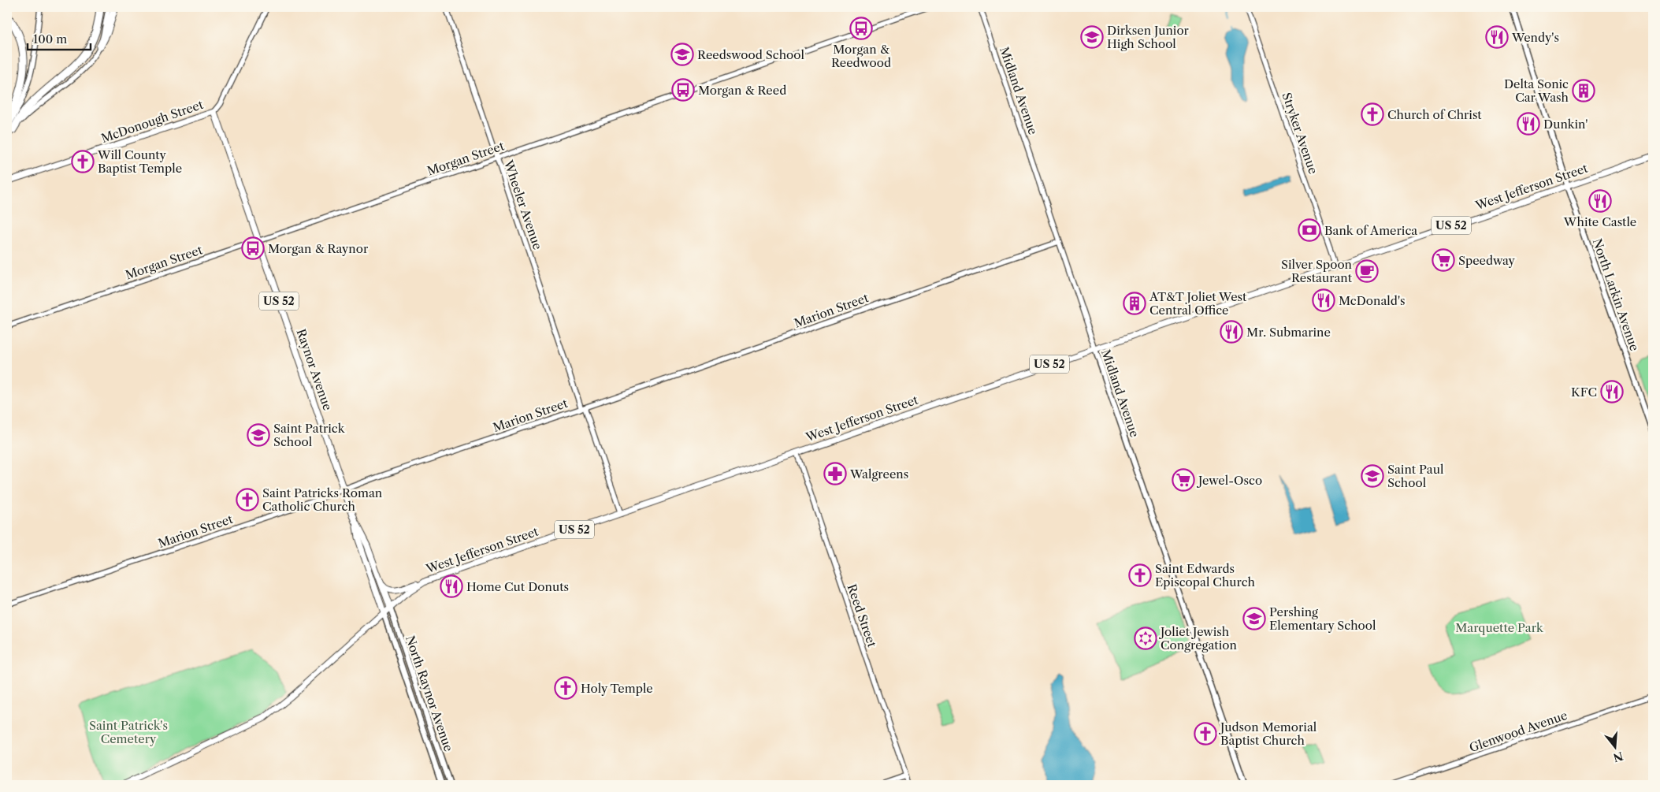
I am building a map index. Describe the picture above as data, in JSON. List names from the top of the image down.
{
  "streets": {
    "main road": [
      "Midland Avenue",
      "McDonough Street",
      "West Jefferson Street",
      "US 52",
      "North Larkin Avenue",
      "Raynor Avenue",
      "North Raynor Avenue"
    ],
    "street": [
      "Stryker Avenue",
      "Morgan Street",
      "Wheeler Avenue",
      "Marion Street",
      "Reed Street",
      "Glenwood Avenue"
    ]
  },
  "crossings": [
    ["Midland Avenue", "West Jefferson Street"],
    ["Midland Avenue", "Marion Street"],
    ["McDonough Street", "Raynor Avenue"],
    ["Stryker Avenue", "West Jefferson Street"],
    ["Morgan Street", "Wheeler Avenue"],
    ["Morgan Street", "Raynor Avenue"],
    ["West Jefferson Street", "Wheeler Avenue"],
    ["West Jefferson Street", "US 52"],
    ["West Jefferson Street", "North Larkin Avenue"],
    ["West Jefferson Street", "Raynor Avenue"],
    ["West Jefferson Street", "Reed Street"],
    ["West Jefferson Street", "North Raynor Avenue"],
    ["Wheeler Avenue", "Marion Street"],
    ["US 52", "Raynor Avenue"],
    ["Marion Street", "Raynor Avenue"],
    ["Raynor Avenue", "North Raynor Avenue"]
  ],
  "parks": ["Marquette Park", "Saint Patrick's Cemetery"],
  "places": {
    "bus stop": ["Morgan & Reedwood", "Morgan & Reed", "Morgan & Raynor"],
    "school or university": [
      "Dirksen Junior High School",
      "Reedswood School",
      "Saint Patrick School",
      "Saint Paul School",
      "Pershing Elementary School"
    ],
    "restaurant": [
      "Wendy's",
      "Dunkin'",
      "White Castle",
      "McDonald's",
      "Mr. Submarine",
      "KFC",
      "Home Cut Donuts"
    ],
    "building": ["Delta Sonic Car Wash", "AT&T Joliet West Central Office"],
    "church": [
      "Church of Christ",
      "Will County Baptist Temple",
      "Saint Patricks Roman Catholic Church",
      "Saint Edwards Episcopal Church",
      "Holy Temple",
      "Judson Memorial Baptist Church"
    ],
    "bank": ["Bank of America"],
    "supermarket": ["Speedway", "Jewel-Osco"],
    "cafe": ["Silver Spoon Restaurant"],
    "pharmacy": ["Walgreens"],
    "synagogue": ["Joliet Jewish Congregation"]
  },
  "scale_bar": "100 m",
  "north": "bottom"
}
